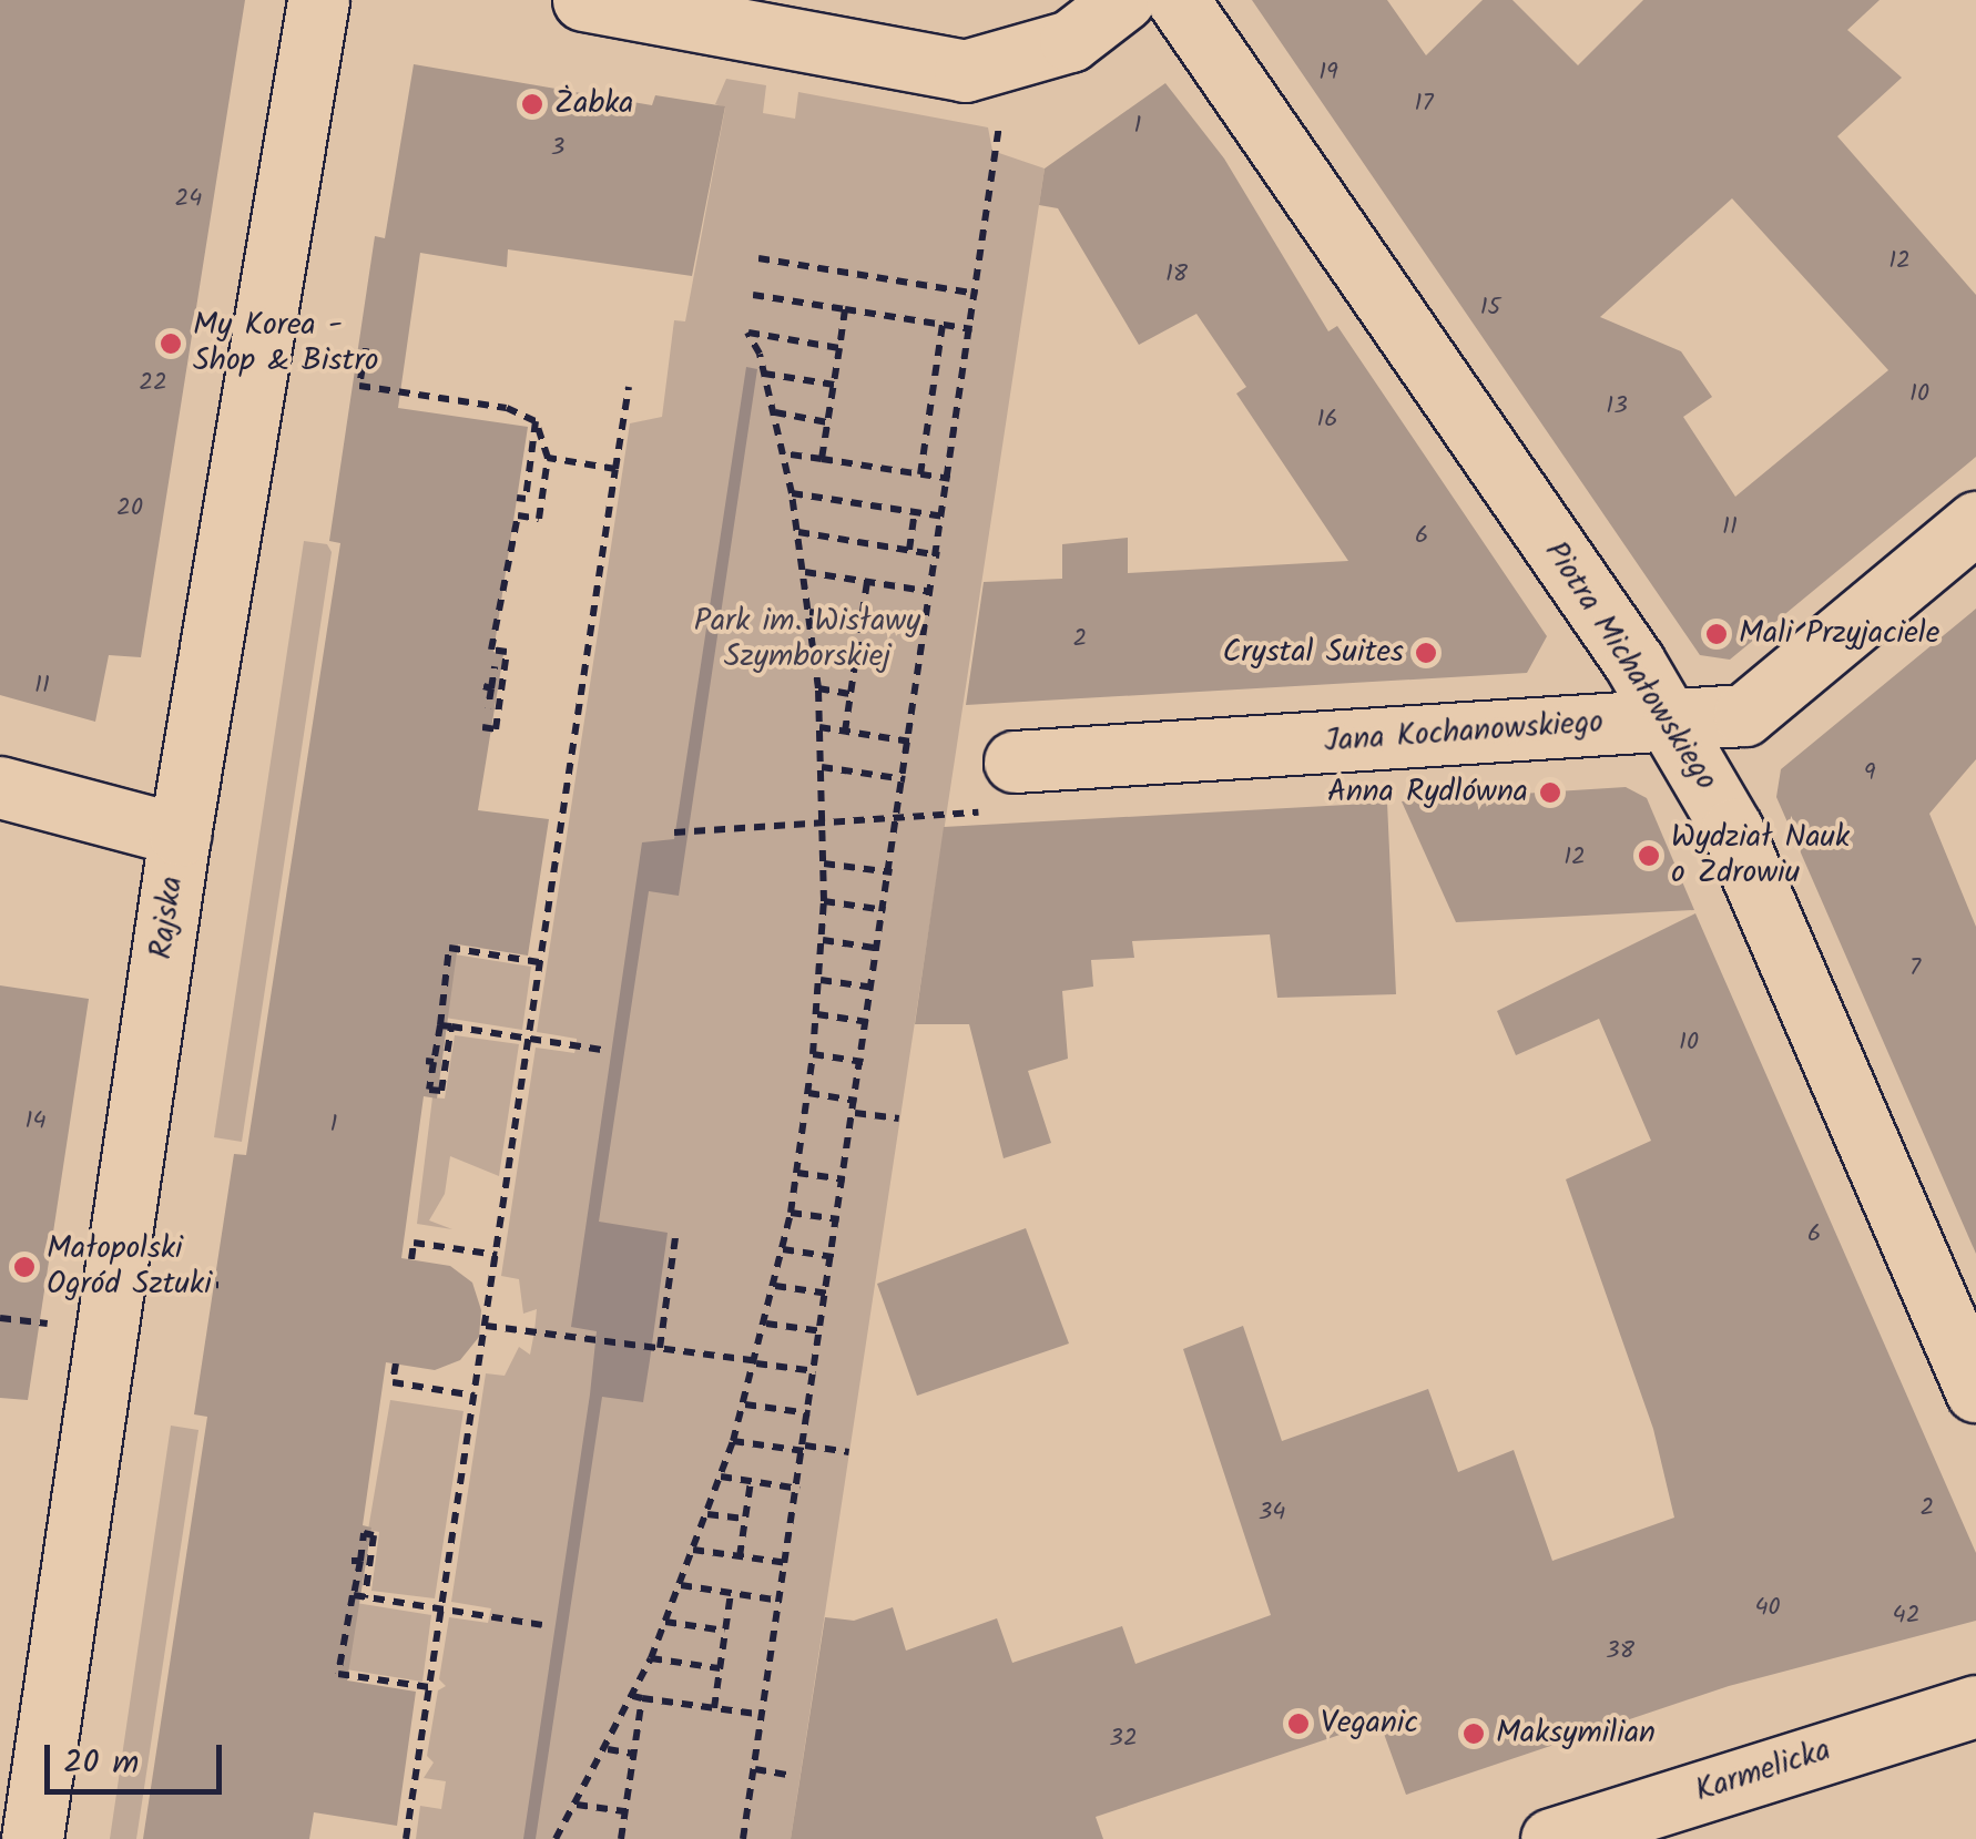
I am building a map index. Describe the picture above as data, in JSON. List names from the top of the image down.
{
  "streets": {
    "street": [
      "Piotra Michałowskiego",
      "Jana Kochanowskiego",
      "Rajska",
      "Karmelicka"
    ]
  },
  "crossings": [
    ["Piotra Michałowskiego", "Jana Kochanowskiego"]
  ],
  "parks": ["Park im. Wisławy Szymborskiej"],
  "places": [
    "Żabka",
    "My Korea - Shop & Bistro",
    "Mali Przyjaciele",
    "Crystal Suites",
    "Anna Rydlówna",
    "Wydział Nauk o Zdrowiu",
    "Małopolski Ogród Sztuki",
    "Veganic",
    "Maksymilian"
  ],
  "house_numbers": [
    "19",
    "17",
    "1",
    "3",
    "24",
    "12",
    "18",
    "15",
    "22",
    "10",
    "13",
    "16",
    "20",
    "11",
    "6",
    "2",
    "11",
    "9",
    "12",
    "7",
    "10",
    "14",
    "1",
    "6",
    "2",
    "34",
    "40",
    "42",
    "38",
    "32"
  ],
  "scale_bar": "20 m"
}
